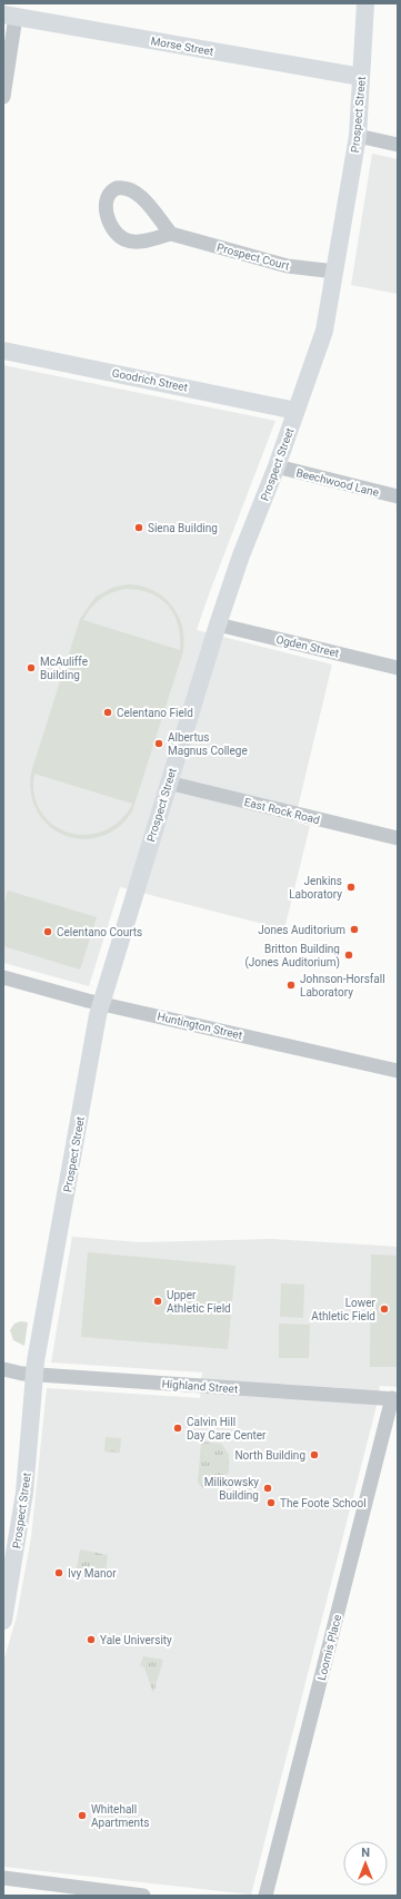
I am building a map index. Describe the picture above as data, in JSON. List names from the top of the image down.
{
  "streets": {
    "main road": ["Morse Street", "Prospect Street", "Goodrich Street"],
    "street": [
      "Prospect Court",
      "Beechwood Lane",
      "Ogden Street",
      "East Rock Road",
      "Huntington Street",
      "Highland Street",
      "Loomis Place"
    ]
  },
  "crossings": [
    ["Morse Street", "Prospect Street"],
    ["Prospect Street", "Prospect Court"],
    ["Prospect Street", "Goodrich Street"],
    ["Prospect Street", "Beechwood Lane"],
    ["Prospect Street", "Ogden Street"],
    ["Prospect Street", "East Rock Road"],
    ["Prospect Street", "Huntington Street"],
    ["Prospect Street", "Highland Street"],
    ["Highland Street", "Loomis Place"]
  ],
  "places": [
    "Siena Building",
    "McAuliffe Building",
    "Celentano Field",
    "Albertus Magnus College",
    "Jenkins Laboratory",
    "Jones Auditorium",
    "Celentano Courts",
    "Britton Building (Jones Auditorium)",
    "Johnson-Horsfall Laboratory",
    "Upper Athletic Field",
    "Lower Athletic Field",
    "Calvin Hill Day Care Center",
    "North Building",
    "Milikowsky Building",
    "The Foote School",
    "Ivy Manor",
    "Yale University",
    "Whitehall Apartments"
  ],
  "north": "top"
}
